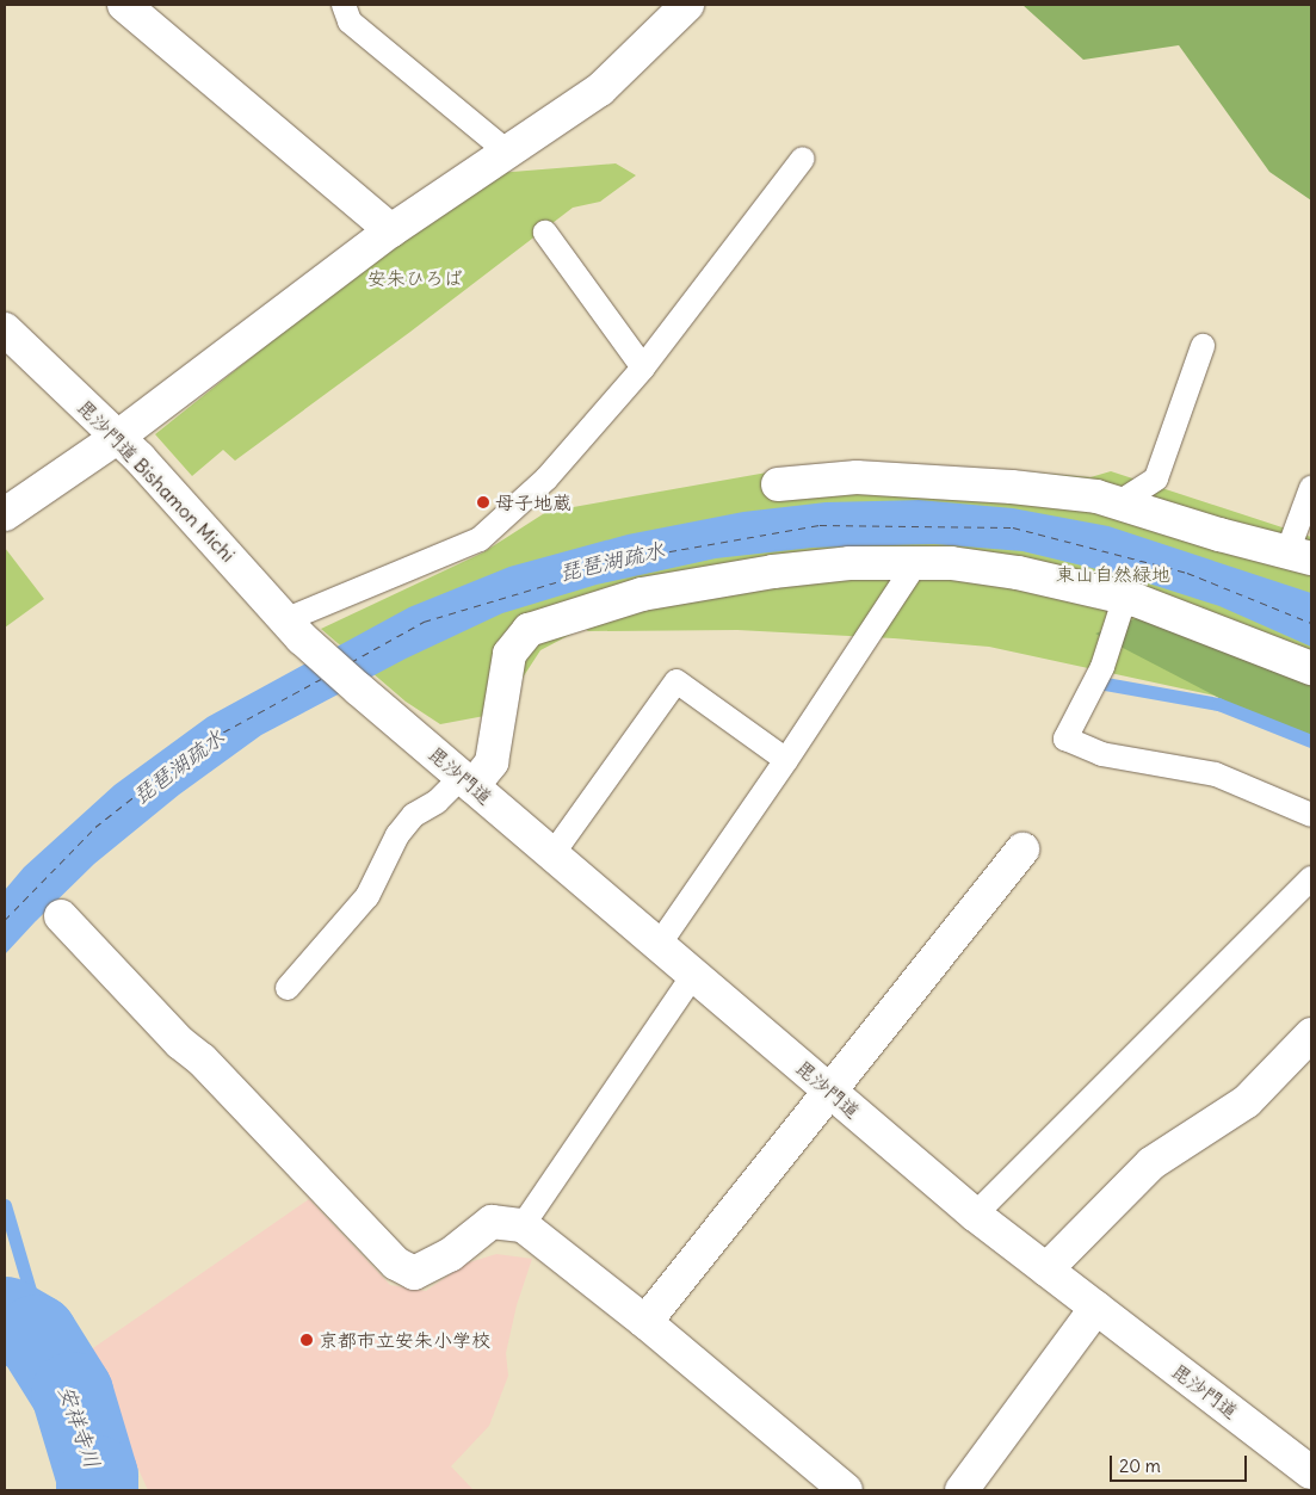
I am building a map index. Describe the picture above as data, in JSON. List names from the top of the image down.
{
  "streets": {
    "street": ["毘沙門道 Bishamon Michi", "毘沙門道"]
  },
  "crossings": [
    ["毘沙門道 Bishamon Michi", "毘沙門道"]
  ],
  "water": ["琵琶湖疏水", "安祥寺川"],
  "parks": ["安朱ひろば", "東山自然緑地"],
  "places": ["母子地蔵", "京都市立安朱小学校"],
  "scale_bar": "20 m"
}
